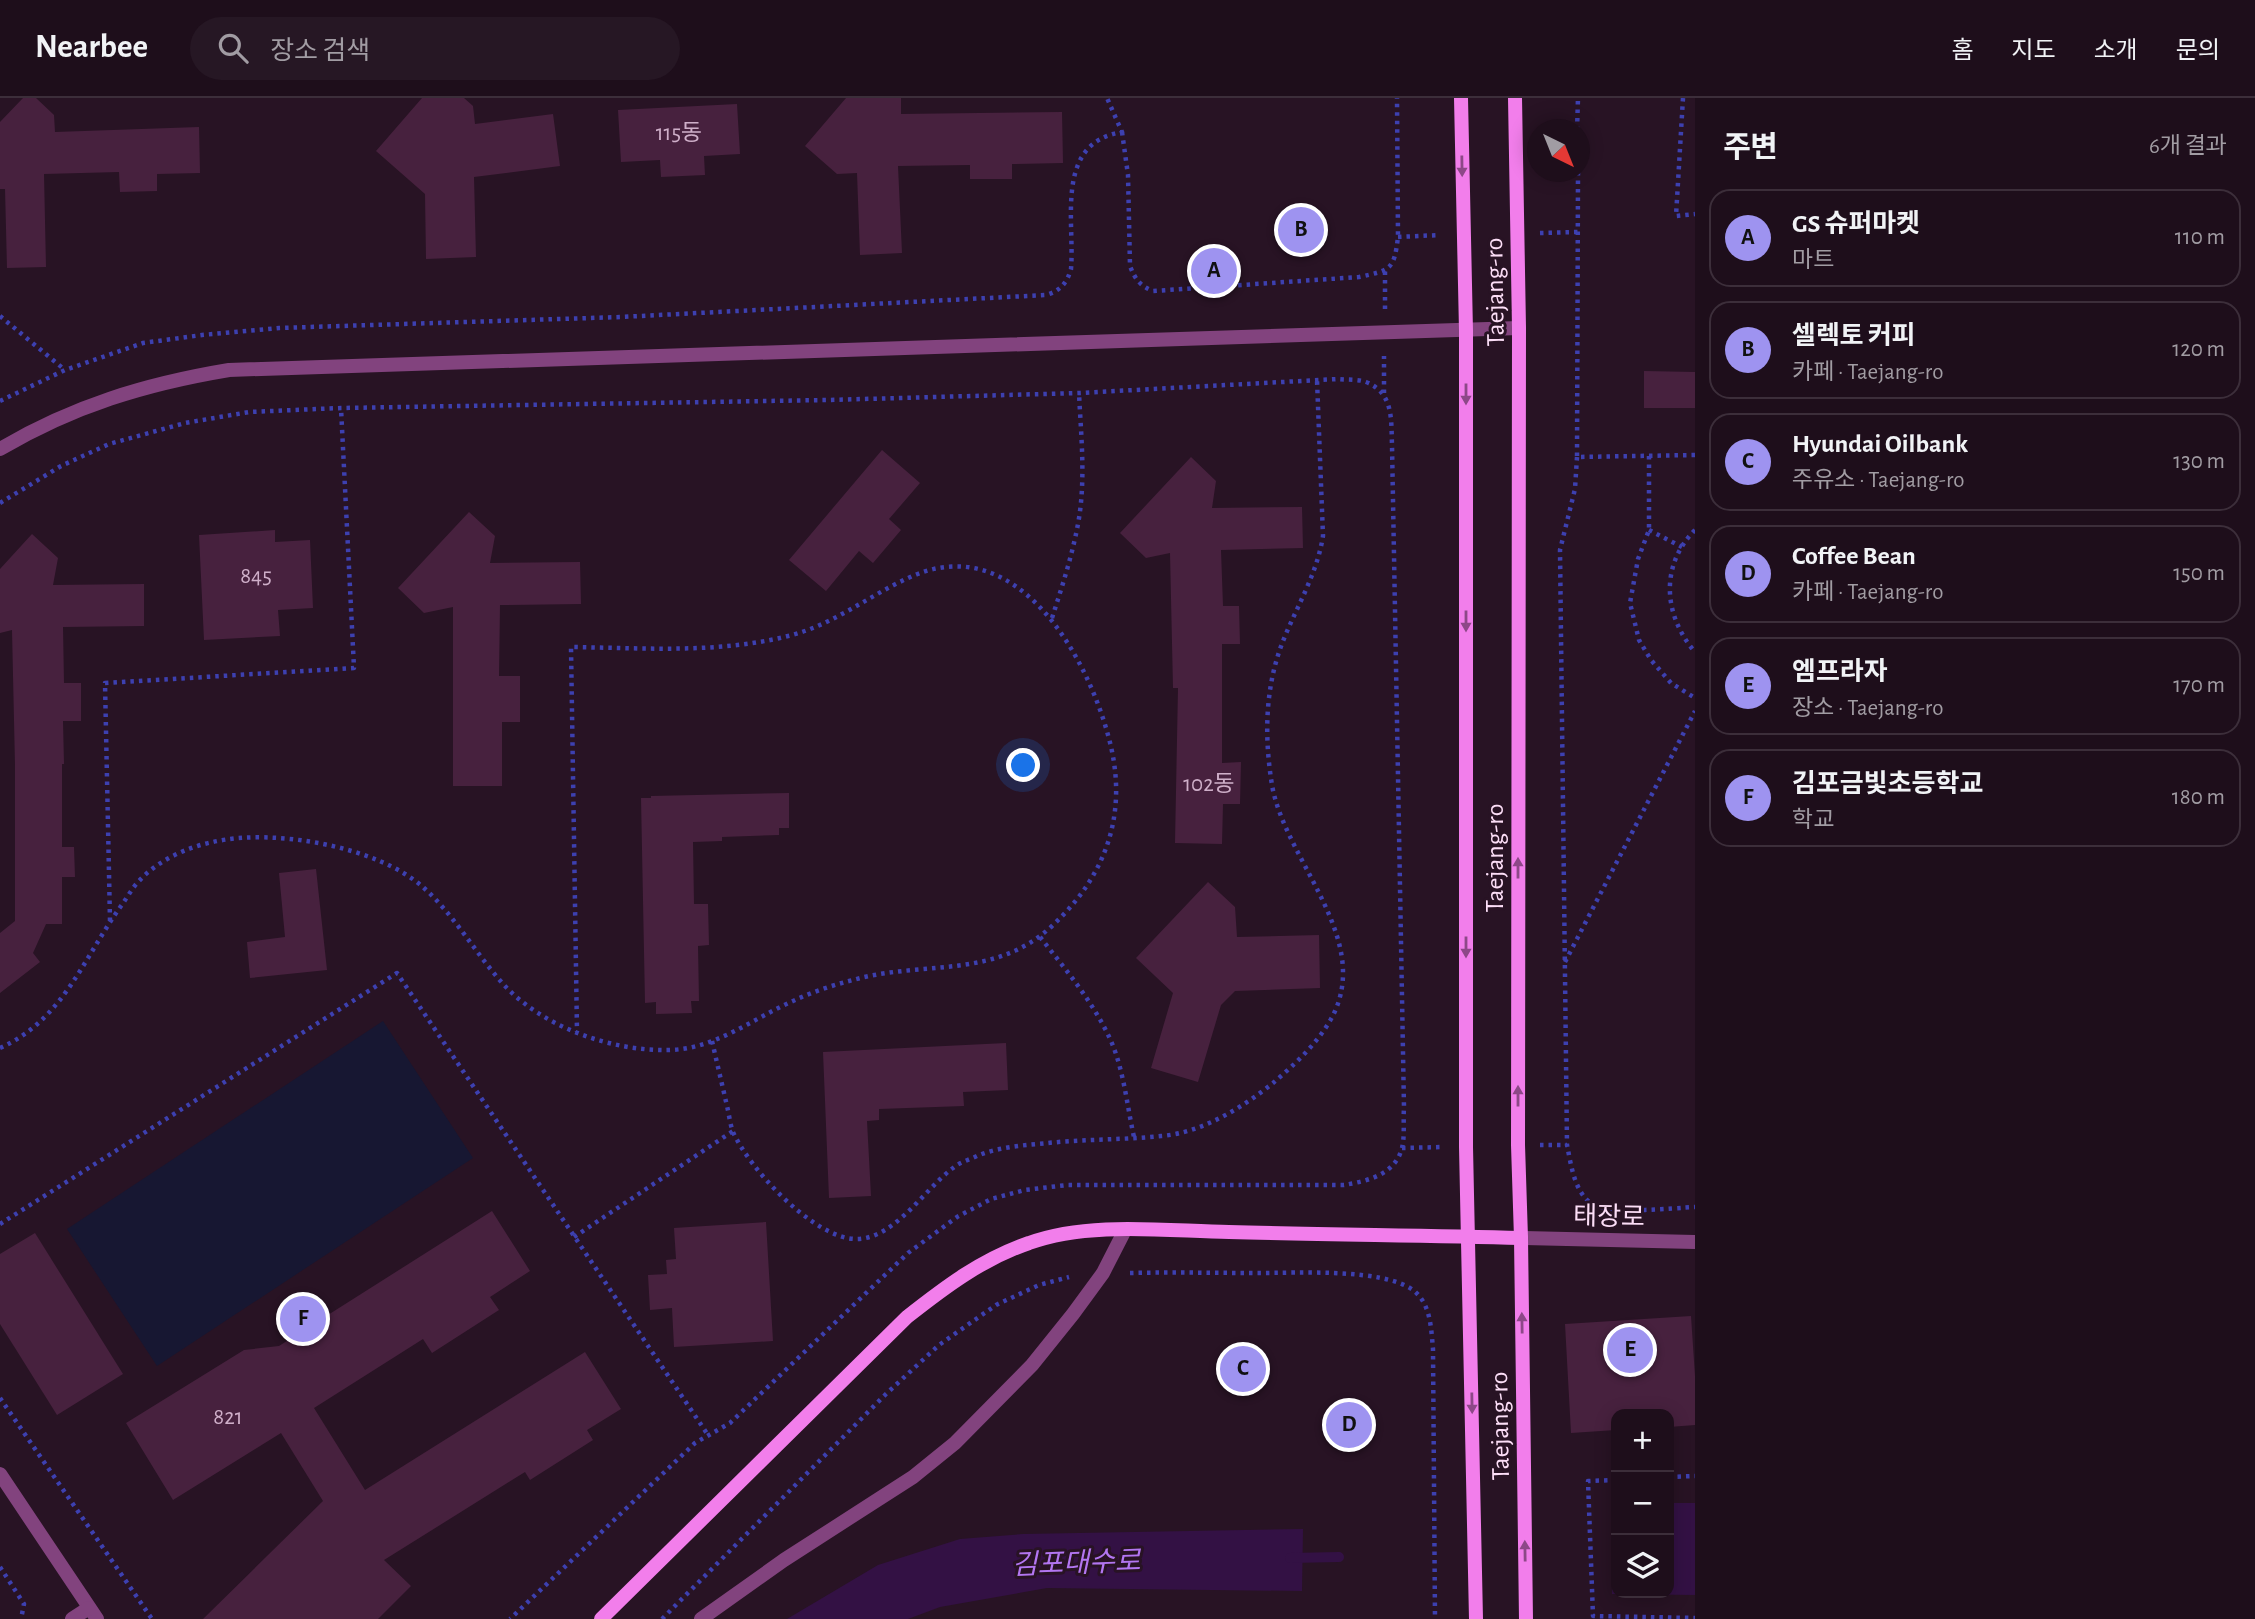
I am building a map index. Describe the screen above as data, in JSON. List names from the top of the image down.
{
  "streets": {
    "street": ["Taejang-ro", "태장로"]
  },
  "crossings": [
    ["Taejang-ro", "태장로"]
  ],
  "water": ["김포대수로"],
  "house_numbers": [
    "115동",
    "845",
    "102동",
    "821"
  ],
  "north": "bottom right",
  "page": {
    "header": "Nearbee",
    "search": "장소 검색",
    "nav": [
      "홈",
      "지도",
      "소개",
      "문의"
    ],
    "heading": ["주변", "6개 결과"],
    "list": [
      {
        "mark": "A",
        "name": "GS 슈퍼마켓",
        "note": "마트",
        "value": "110 m"
      },
      {
        "mark": "B",
        "name": "셀렉토 커피",
        "note": "카페 · Taejang-ro",
        "value": "120 m"
      },
      {
        "mark": "C",
        "name": "Hyundai Oilbank",
        "note": "주유소 · Taejang-ro",
        "value": "130 m"
      },
      {
        "mark": "D",
        "name": "Coffee Bean",
        "note": "카페 · Taejang-ro",
        "value": "150 m"
      },
      {
        "mark": "E",
        "name": "엠프라자",
        "note": "장소 · Taejang-ro",
        "value": "170 m"
      },
      {
        "mark": "F",
        "name": "김포금빛초등학교",
        "note": "학교",
        "value": "180 m"
      }
    ],
    "pins": [
      "B",
      "A",
      "F",
      "E",
      "C",
      "D"
    ],
    "map_buttons": ["+", "−"]
  }
}
